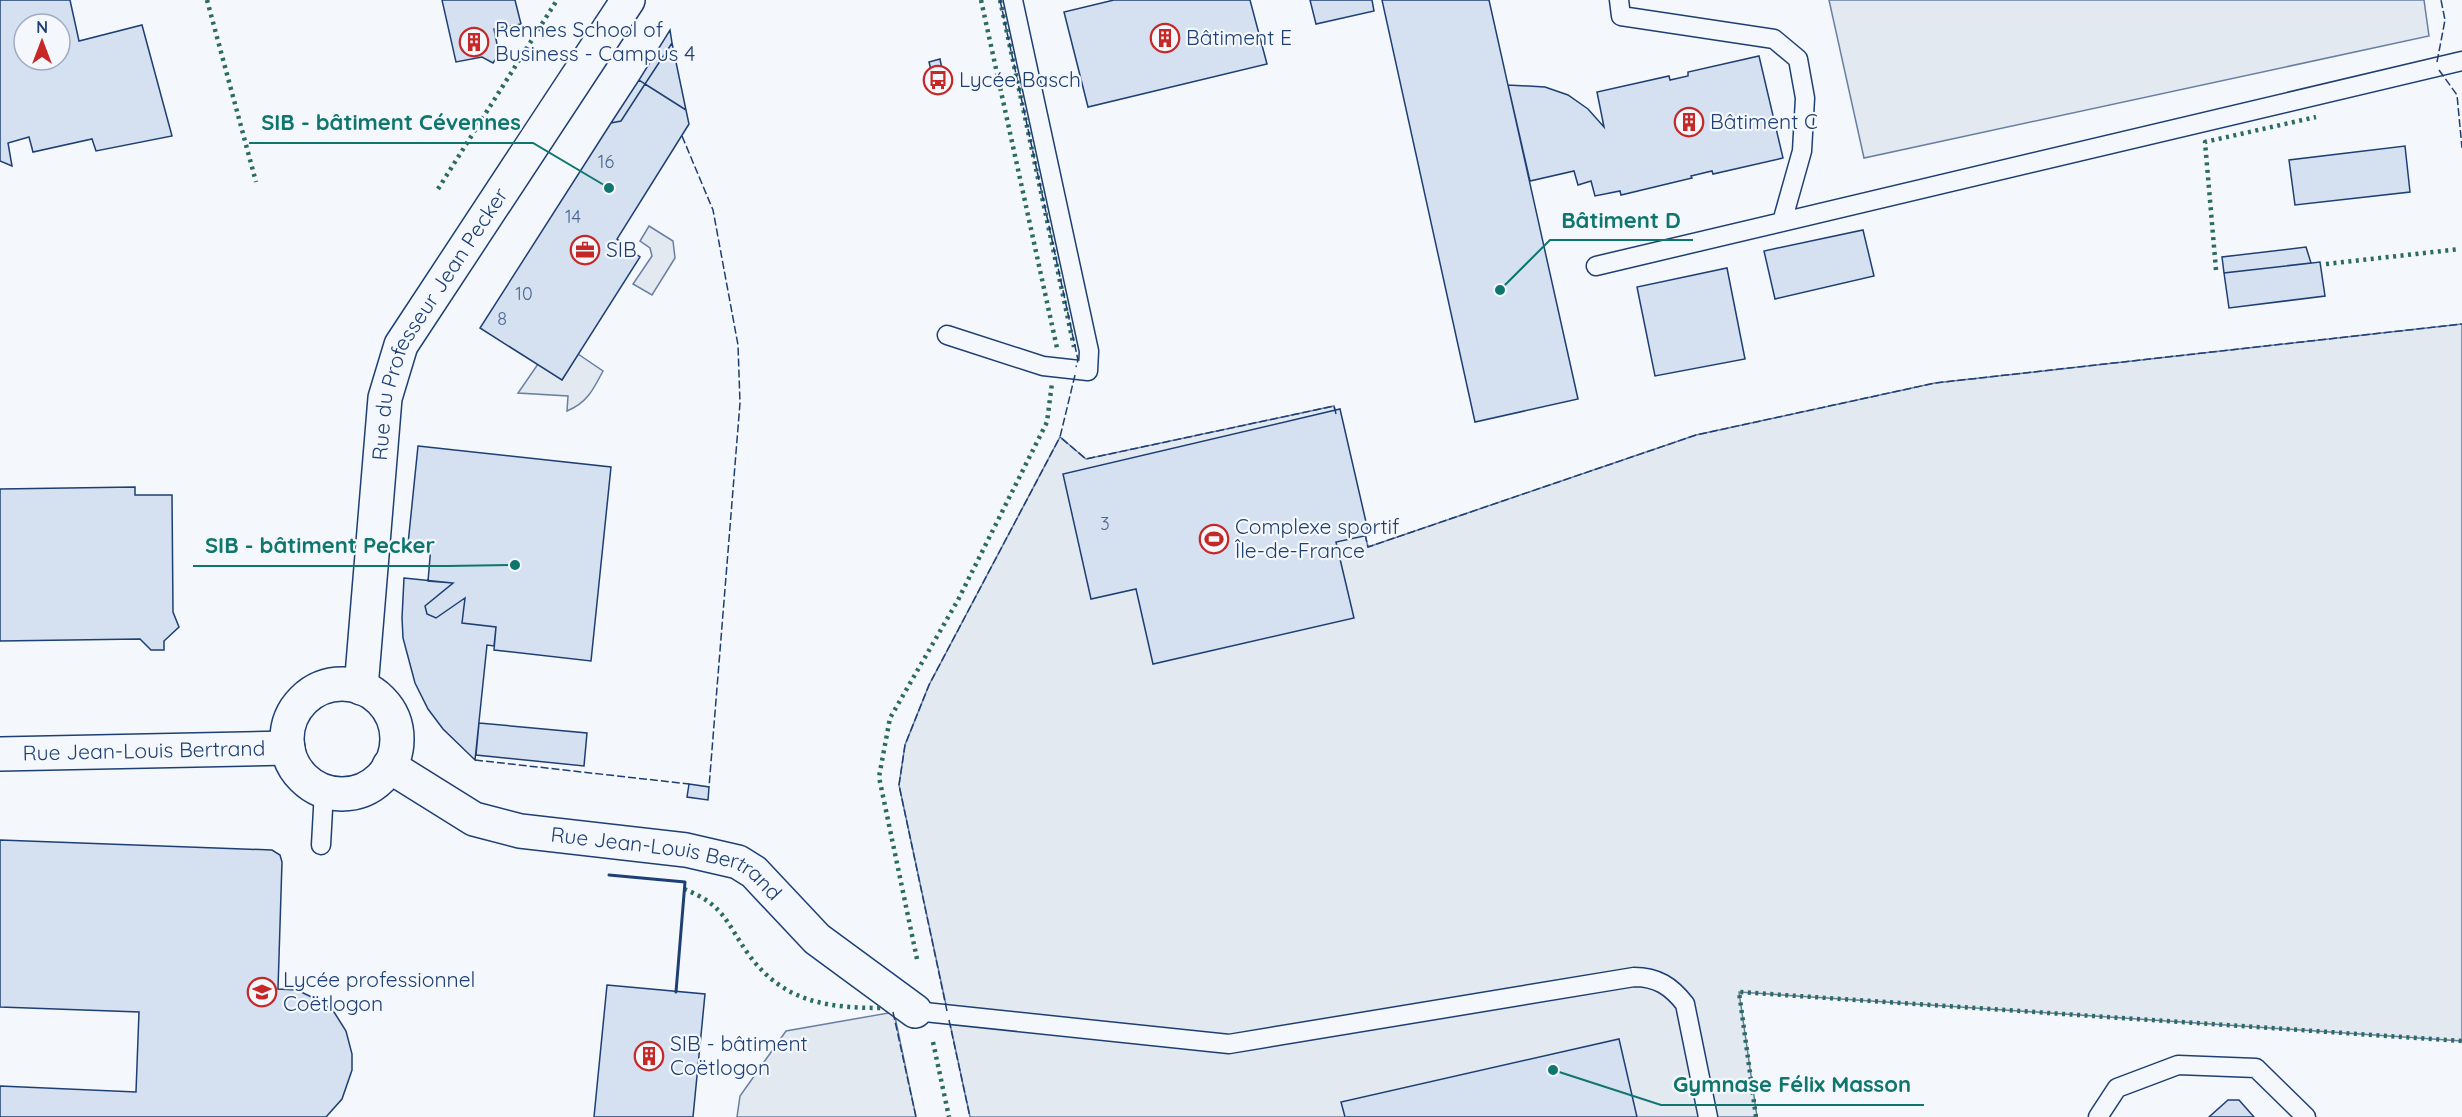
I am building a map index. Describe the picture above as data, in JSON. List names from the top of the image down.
{
  "streets": {
    "street": ["Rue du Professeur Jean Pecker", "Rue Jean-Louis Bertrand"]
  },
  "crossings": [
    ["Rue du Professeur Jean Pecker", "Rue Jean-Louis Bertrand"]
  ],
  "places": {
    "building": [
      "Bâtiment E",
      "Rennes School of Business - Campus 4",
      "Bâtiment C",
      "SIB - bâtiment Coëtlogon"
    ],
    "bus stop": ["Lycée Basch"],
    "other": [
      "SIB - bâtiment Cévennes",
      "Bâtiment D",
      "SIB - bâtiment Pecker",
      "Gymnase Félix Masson"
    ],
    "office": ["SIB"],
    "sports": ["Complexe sportif Île-de-France"],
    "school or university": ["Lycée professionnel Coëtlogon"]
  },
  "house_numbers": [
    "16",
    "14",
    "10",
    "8",
    "3"
  ],
  "north": "top"
}
